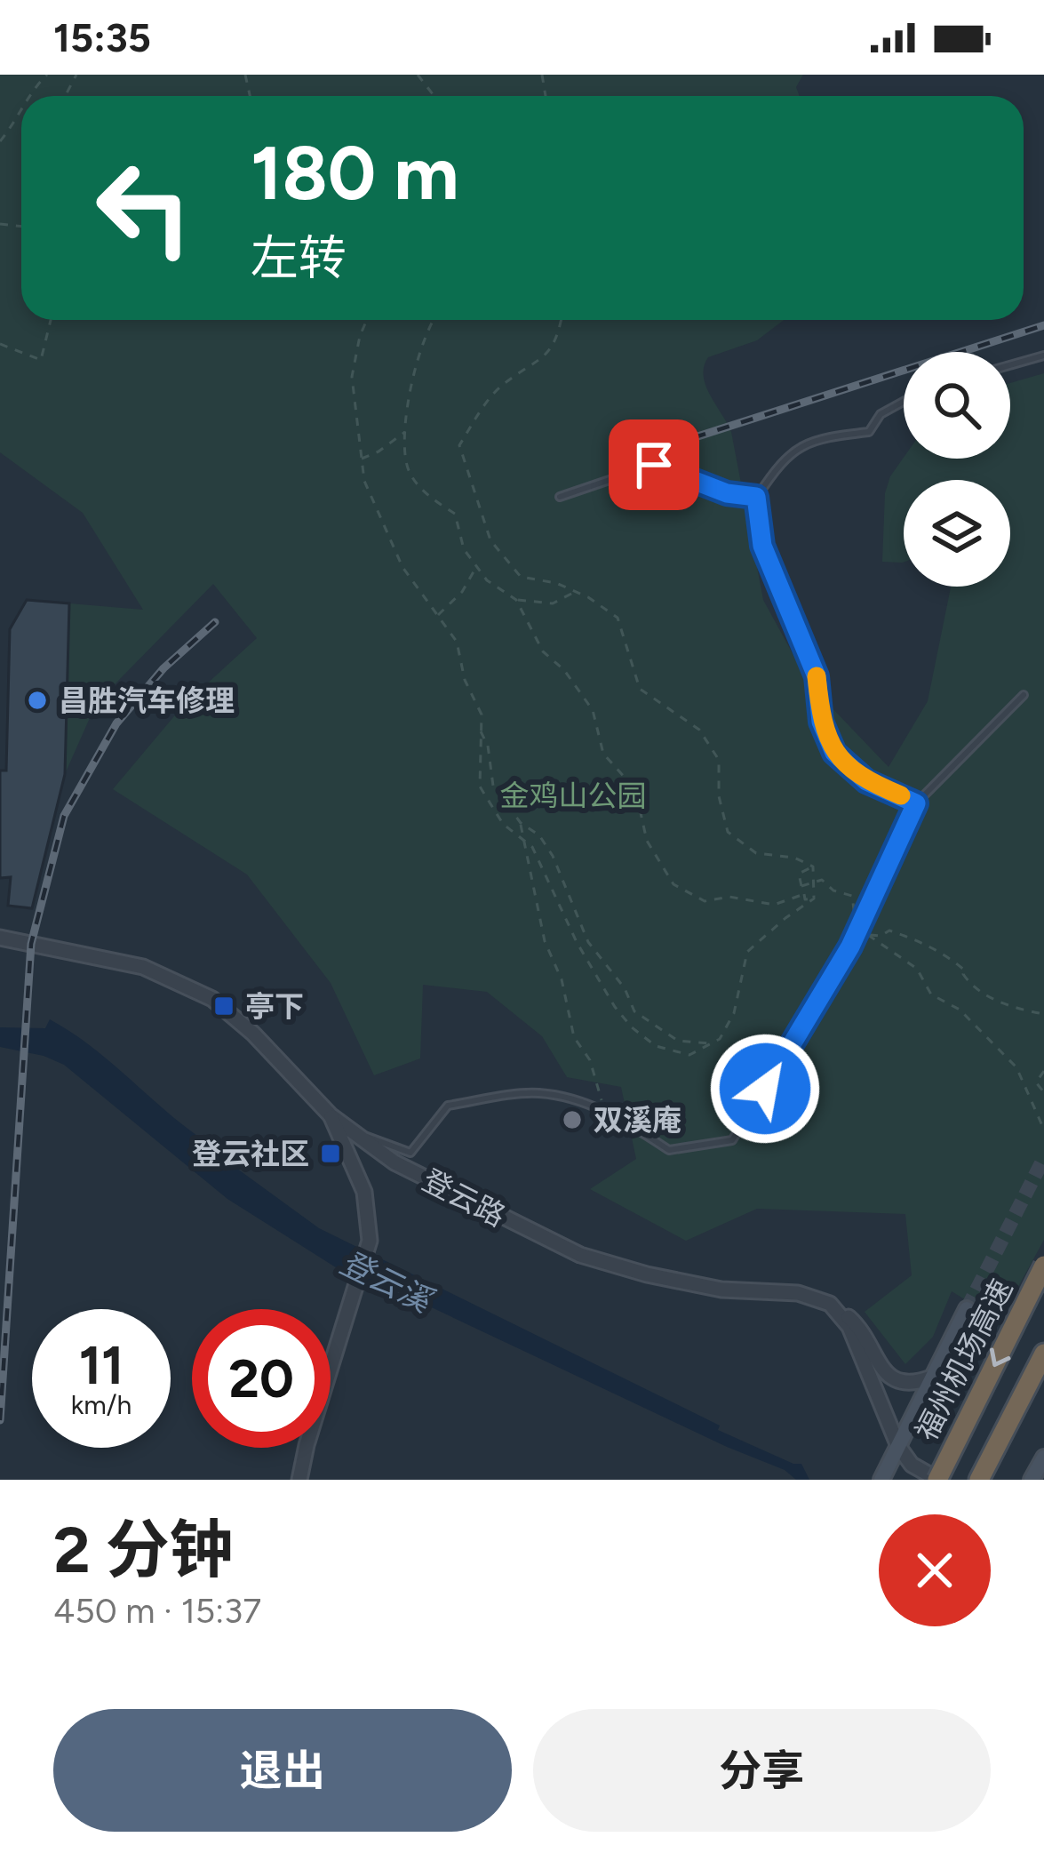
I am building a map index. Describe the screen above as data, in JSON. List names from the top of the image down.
{
  "streets": {
    "highway": ["福州机场高速"],
    "street": ["登云路"]
  },
  "water": ["登云溪"],
  "parks": ["金鸡山公园"],
  "places": {
    "other": ["昌胜汽车修理", "双溪庵"],
    "transit": ["亭下", "登云社区"]
  },
  "page": {
    "status": "15:35",
    "turn": ["180 m", "左转"],
    "speed": "11 km/h",
    "limit": "20",
    "heading": ["2 分钟", "450 m · 15:37"],
    "buttons": ["退出", "分享"]
  }
}
